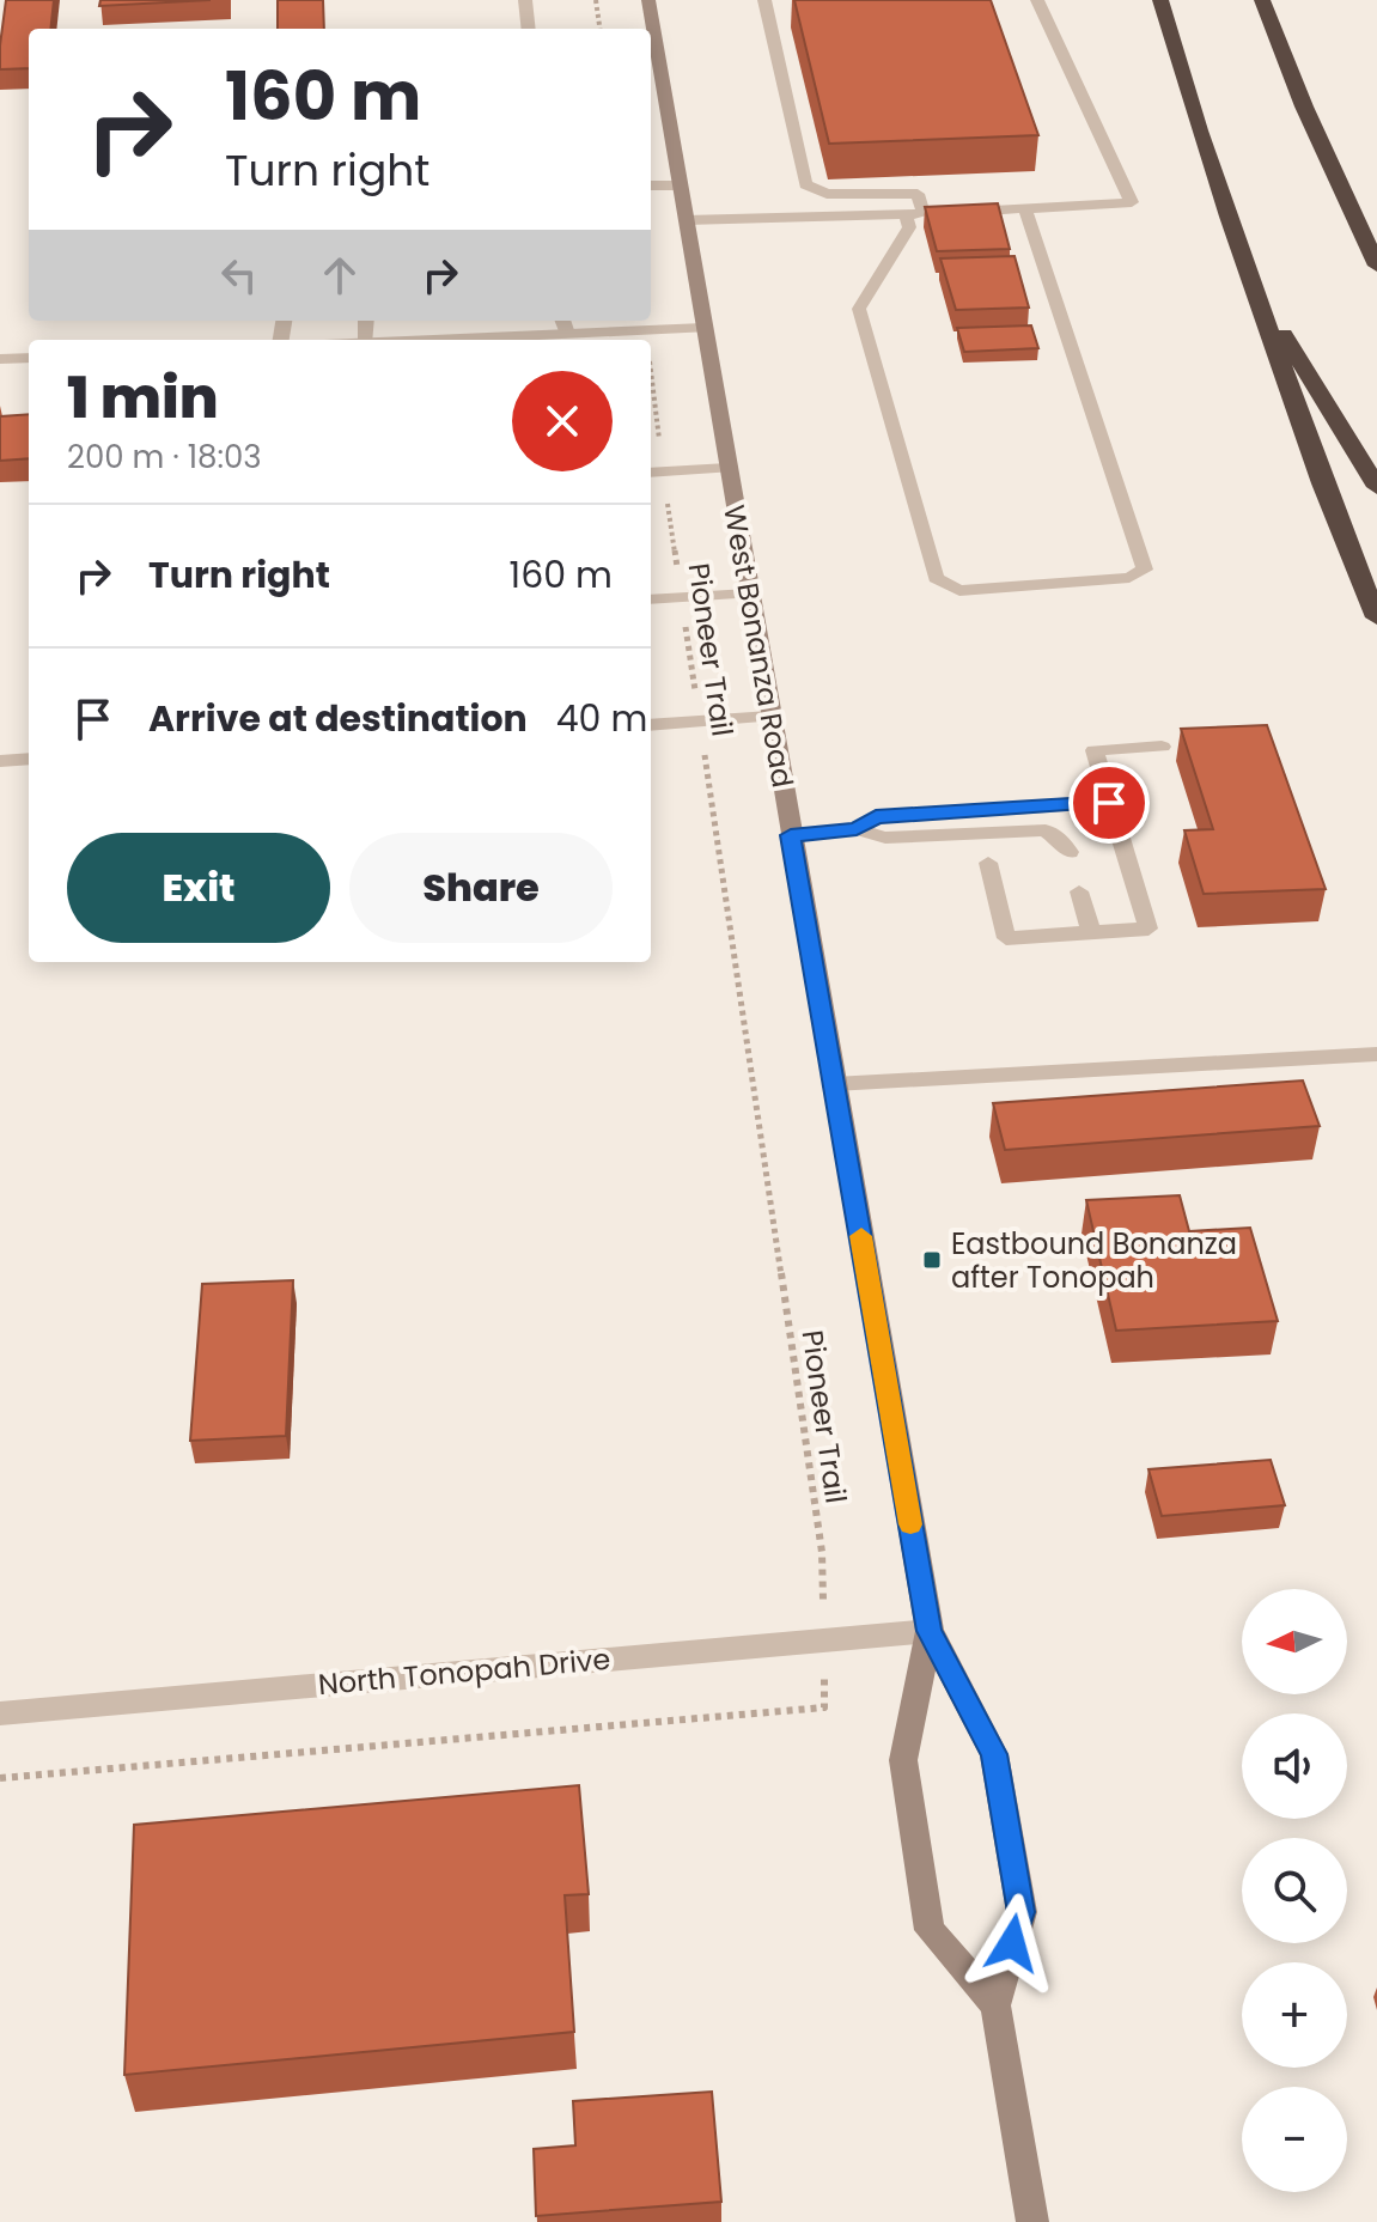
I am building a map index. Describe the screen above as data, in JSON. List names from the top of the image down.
{
  "streets": {
    "main road": ["West Bonanza Road"],
    "street": ["North Tonopah Drive"],
    "path": ["Pioneer Trail"]
  },
  "crossings": [
    ["West Bonanza Road", "North Tonopah Drive"],
    ["Pioneer Trail", "North Tonopah Drive"]
  ],
  "places": {
    "transit": ["Eastbound Bonanza after Tonopah"]
  },
  "north": "left",
  "page": {
    "turn": ["160 m", "Turn right"],
    "heading": ["1 min", "200 m · 18:03"],
    "list": [
      {
        "name": "Turn right",
        "value": "160 m"
      },
      {
        "name": "Arrive at destination",
        "value": "40 m"
      }
    ],
    "buttons": ["Exit", "Share"],
    "map_buttons": ["+", "−"]
  }
}
